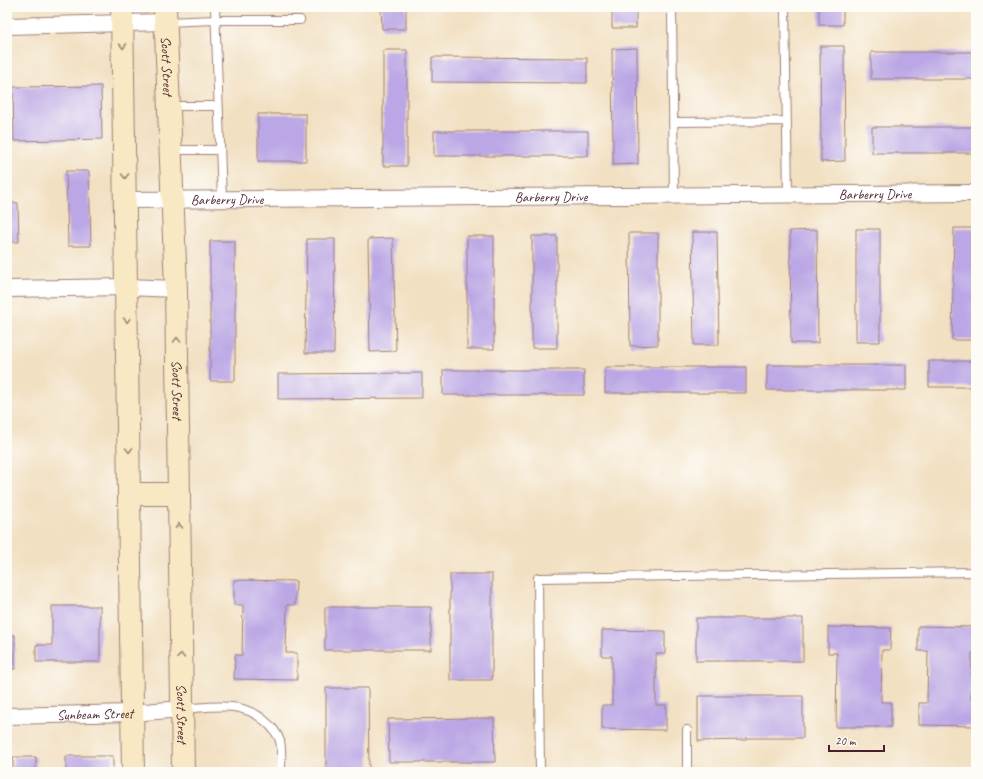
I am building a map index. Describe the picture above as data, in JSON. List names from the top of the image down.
{
  "streets": {
    "main road": ["Scott Street"],
    "street": ["Barberry Drive", "Sunbeam Street"]
  },
  "crossings": [
    ["Scott Street", "Barberry Drive"],
    ["Scott Street", "Sunbeam Street"]
  ],
  "scale_bar": "20 m"
}
